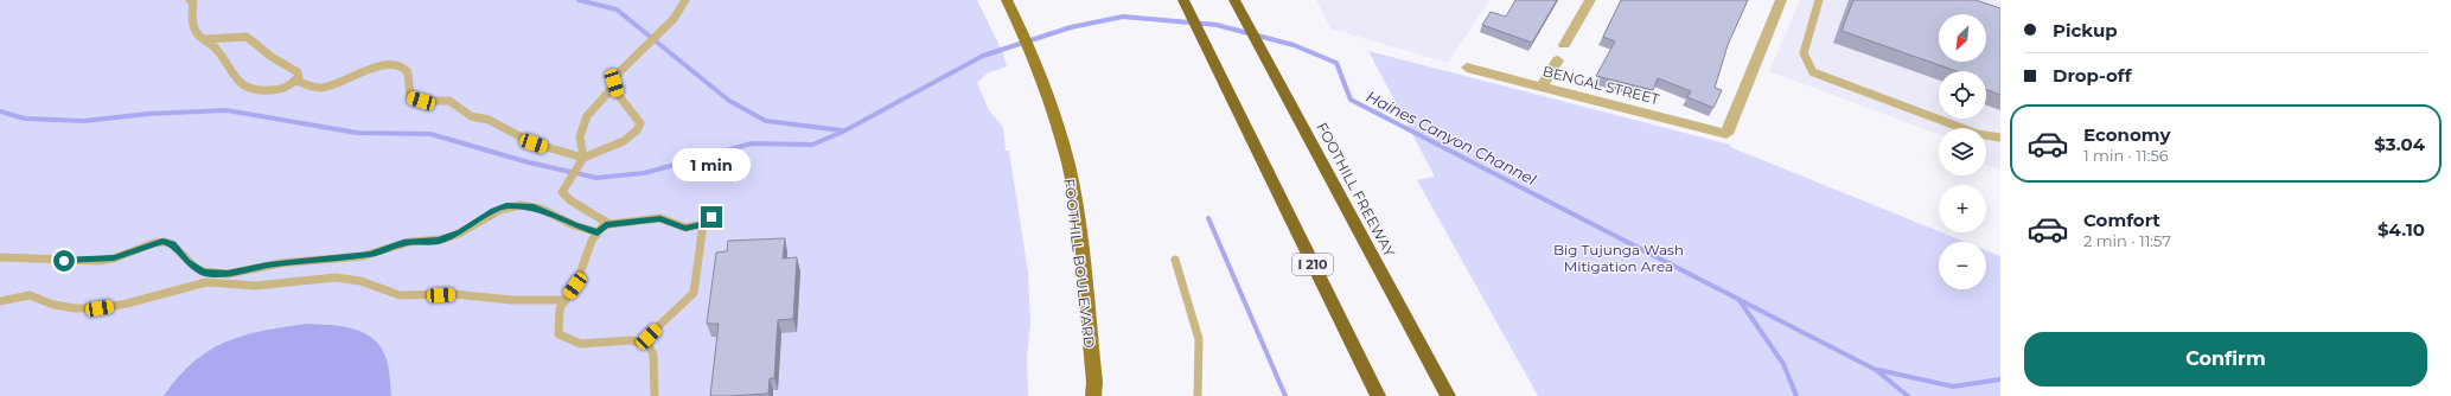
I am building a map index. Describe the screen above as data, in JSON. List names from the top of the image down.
{
  "streets": {
    "highway": ["FOOTHILL FREEWAY", "I 210"],
    "main road": ["FOOTHILL BOULEVARD"],
    "street": ["BENGAL STREET"]
  },
  "water": ["Haines Canyon Channel"],
  "parks": ["Big Tujunga Wash Mitigation Area"],
  "north": "bottom left",
  "page": {
    "banner": ["Pickup", "Drop-off"],
    "map_buttons": ["+", "−"],
    "list": [
      {
        "name": "Economy",
        "note": "1 min · 11:56",
        "value": "$3.04"
      },
      {
        "name": "Comfort",
        "note": "2 min · 11:57",
        "value": "$4.10"
      }
    ],
    "bubble": "1 min",
    "buttons": "Confirm"
  }
}
